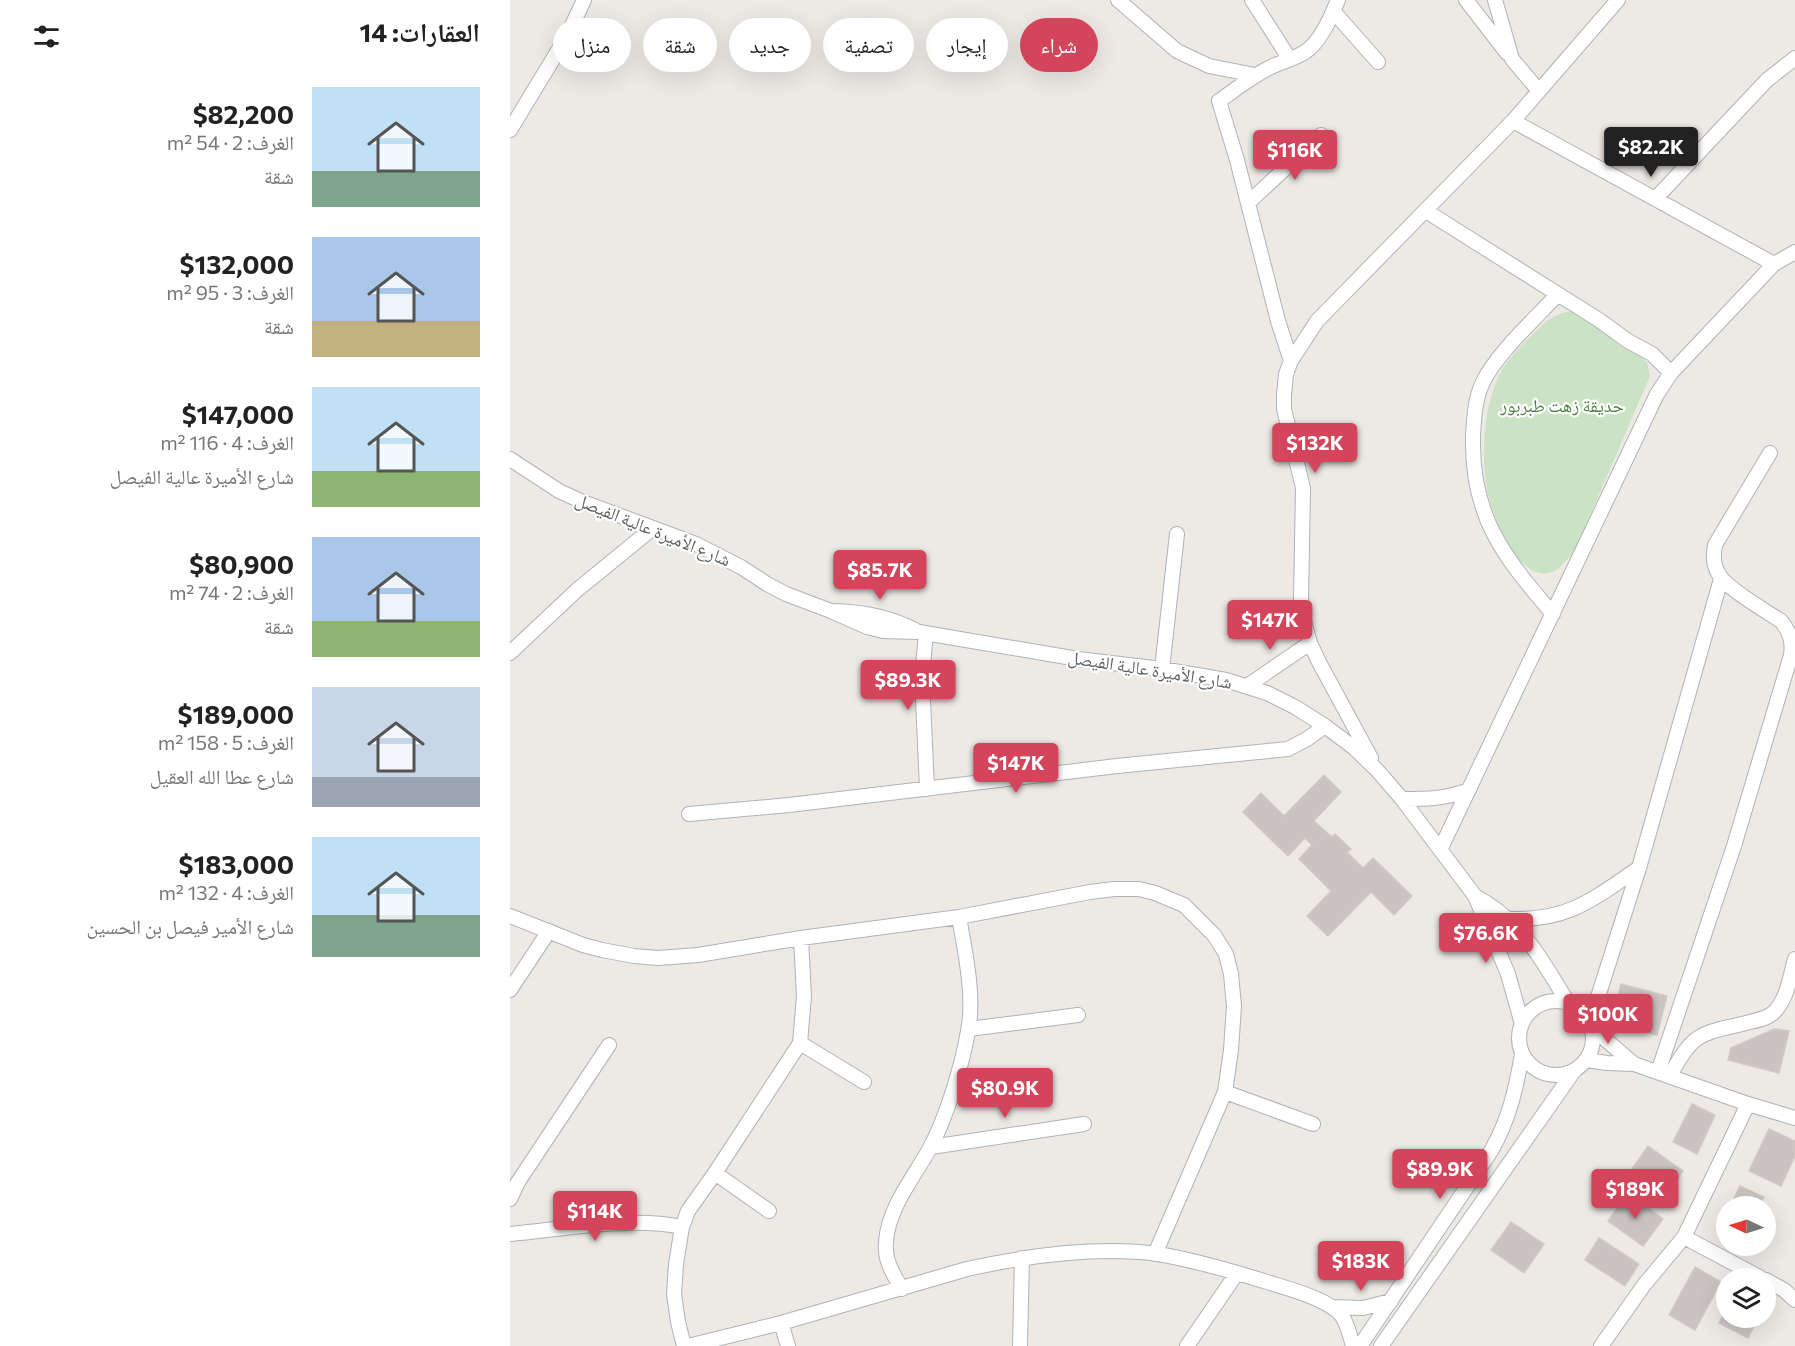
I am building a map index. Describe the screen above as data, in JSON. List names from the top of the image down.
{
  "streets": {
    "street": ["شارع الأميرة عالية الفيصل"]
  },
  "parks": ["حديقة زهت طبربور"],
  "north": "left",
  "page": {
    "heading": "العقارات: 14",
    "chip": [
      "شراء",
      "إيجار",
      "تصفية",
      "جديد",
      "شقة",
      "منزل"
    ],
    "list": [
      {
        "name": "$82,200",
        "note": "الغرف: 2 · 54 m² · شقة"
      },
      {
        "name": "$132,000",
        "note": "الغرف: 3 · 95 m² · شقة"
      },
      {
        "name": "$147,000",
        "note": "الغرف: 4 · 116 m² · شارع الأميرة عالية الفيصل"
      },
      {
        "name": "$80,900",
        "note": "الغرف: 2 · 74 m² · شقة"
      },
      {
        "name": "$189,000",
        "note": "الغرف: 5 · 158 m² · شارع عطا الله العقيل"
      },
      {
        "name": "$183,000",
        "note": "الغرف: 4 · 132 m² · شارع الأمير فيصل بن الحسين"
      }
    ],
    "price": [
      "$82.2K",
      "$116K",
      "$132K",
      "$85.7K",
      "$147K",
      "$89.3K",
      "$147K",
      "$76.6K",
      "$100K",
      "$80.9K",
      "$89.9K",
      "$189K",
      "$114K",
      "$183K"
    ]
  }
}
